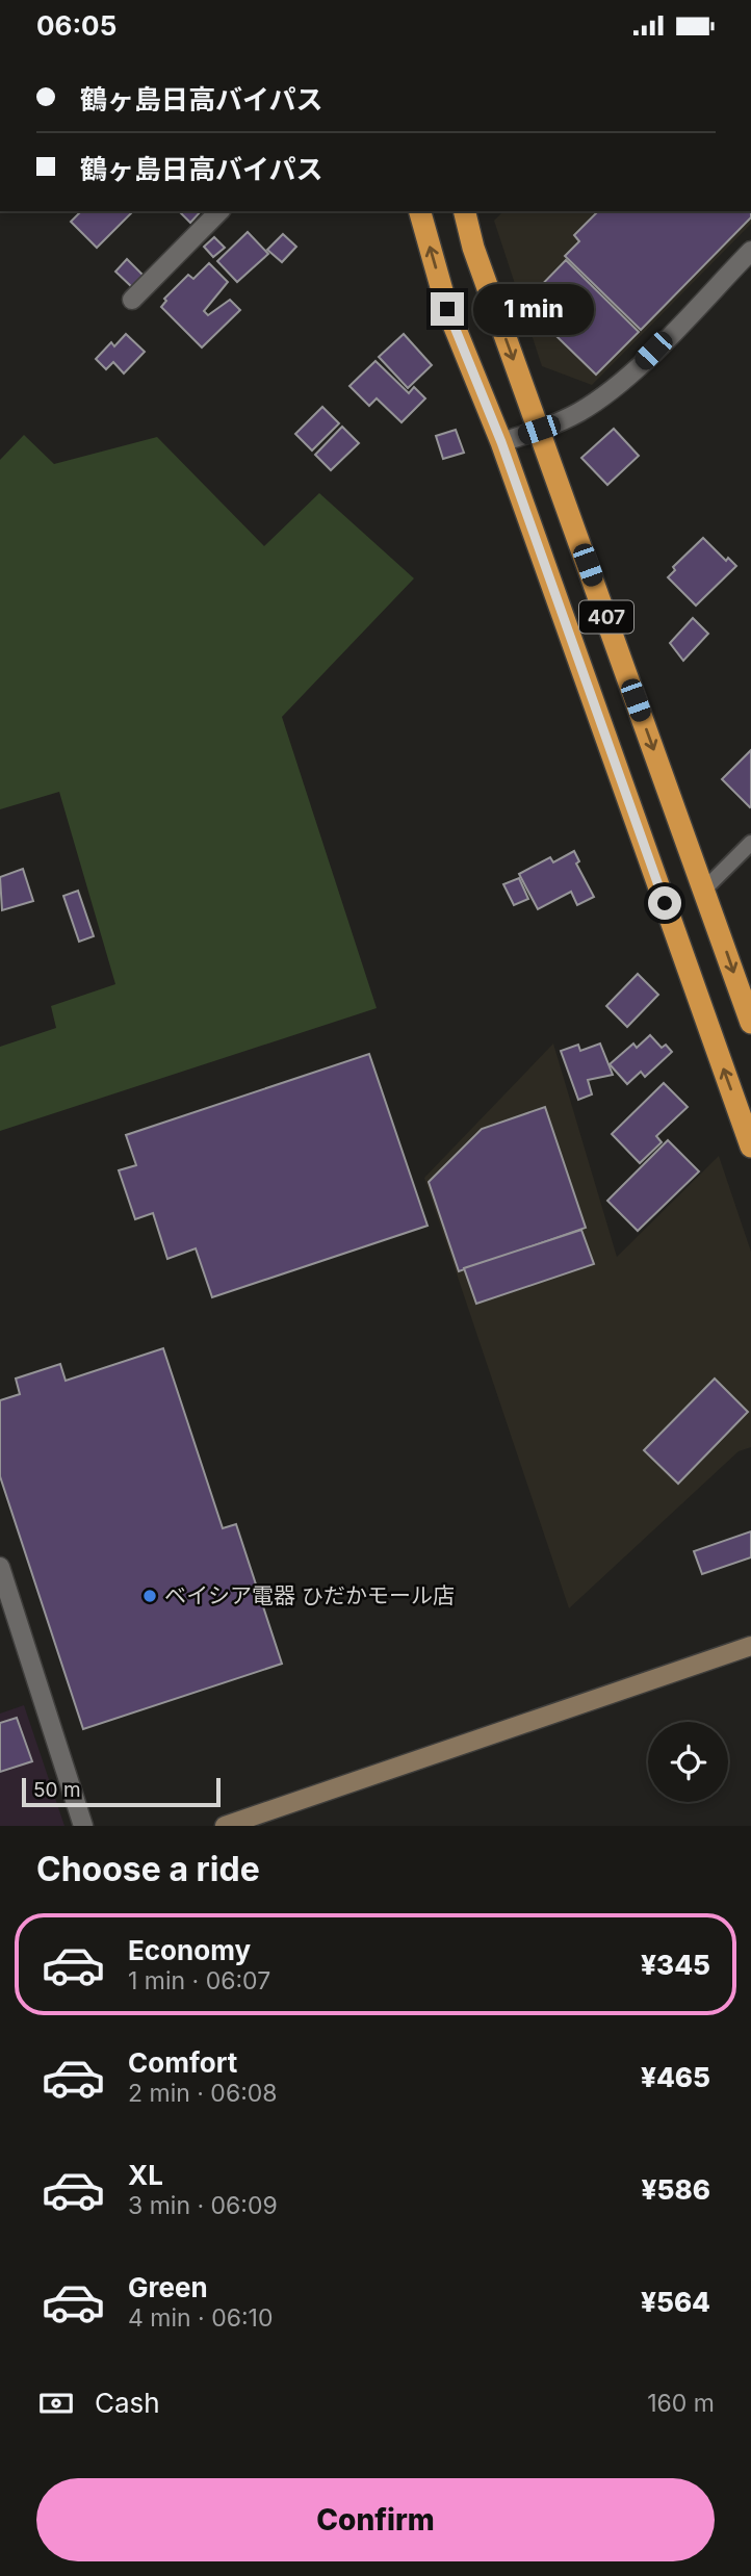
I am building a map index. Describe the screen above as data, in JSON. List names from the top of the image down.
{
  "streets": {
    "highway": ["407"]
  },
  "places": ["ベイシア電器 ひだかモール店"],
  "scale_bar": "50 m",
  "page": {
    "status": "06:05",
    "banner": ["鶴ヶ島日高バイパス", "鶴ヶ島日高バイパス"],
    "bubble": "1 min",
    "scale": "50 m",
    "heading": "Choose a ride",
    "list": [
      {
        "name": "Economy",
        "note": "1 min · 06:07",
        "value": "¥345"
      },
      {
        "name": "Comfort",
        "note": "2 min · 06:08",
        "value": "¥465"
      },
      {
        "name": "XL",
        "note": "3 min · 06:09",
        "value": "¥586"
      },
      {
        "name": "Green",
        "note": "4 min · 06:10",
        "value": "¥564"
      }
    ],
    "pay": ["Cash", "160 m"],
    "buttons": "Confirm"
  }
}
